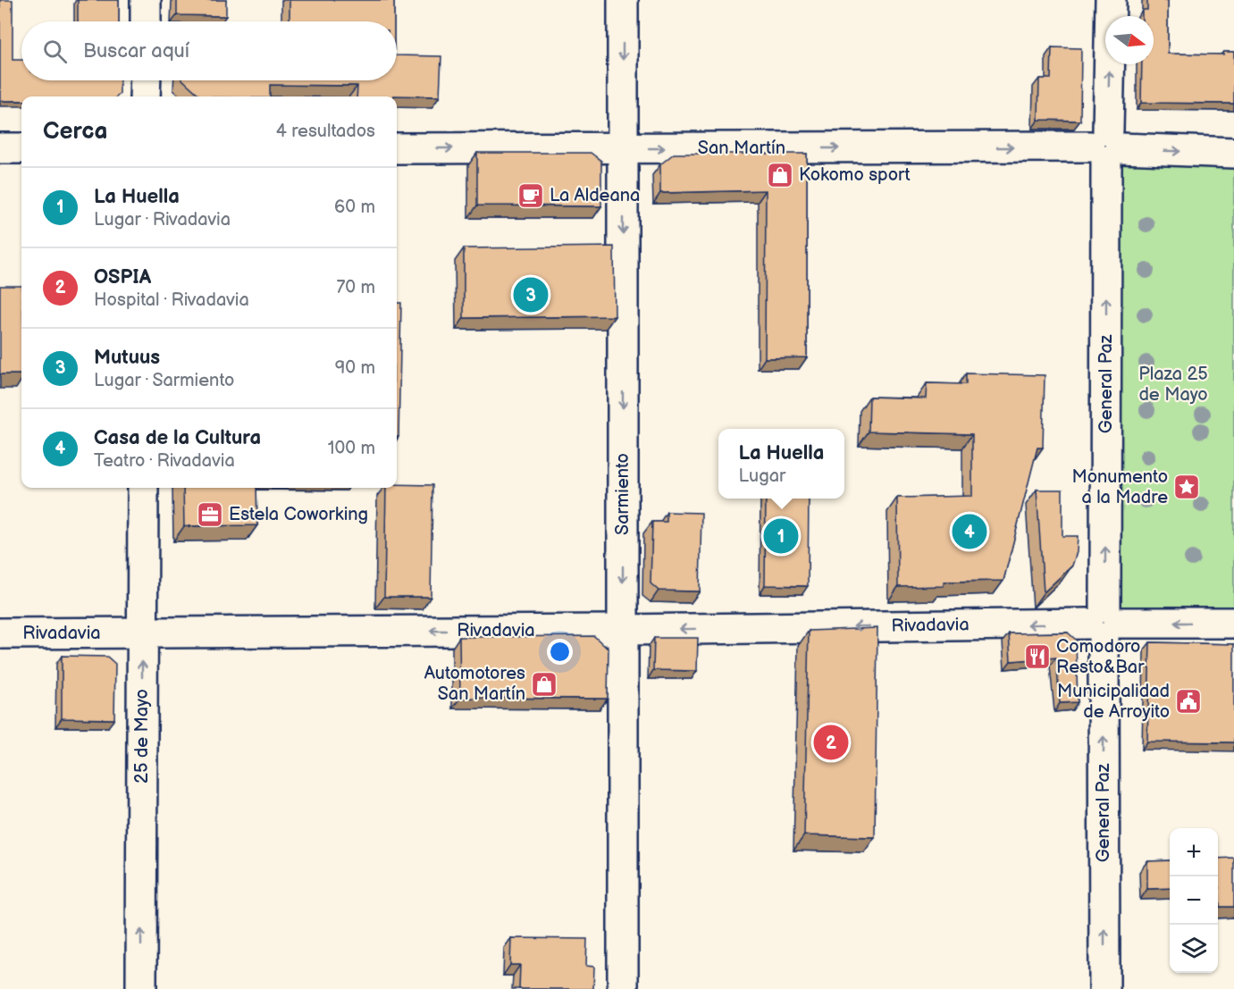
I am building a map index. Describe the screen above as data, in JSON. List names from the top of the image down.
{
  "streets": {
    "street": [
      "San Martín",
      "General Paz",
      "Sarmiento",
      "Rivadavia",
      "25 de Mayo"
    ]
  },
  "crossings": [
    ["San Martín", "General Paz"],
    ["San Martín", "Sarmiento"],
    ["General Paz", "Rivadavia"],
    ["Sarmiento", "Rivadavia"],
    ["Rivadavia", "25 de Mayo"]
  ],
  "one_way": [
    "San Martín",
    "General Paz",
    "Sarmiento",
    "Rivadavia",
    "25 de Mayo"
  ],
  "parks": ["Plaza 25 de Mayo"],
  "places": {
    "shop": ["Kokomo sport", "Automotores San Martín"],
    "cafe": ["La Aldeana"],
    "place": ["Monumento a la Madre"],
    "office": ["Estela Coworking"],
    "restaurant": ["Comodoro Resto&Bar"],
    "public building": ["Municipalidad de Arroyito"]
  },
  "north": "right",
  "page": {
    "search": "Buscar aquí",
    "heading": ["Cerca", "4 resultados"],
    "list": [
      {
        "mark": "1",
        "name": "La Huella",
        "note": "Lugar · Rivadavia",
        "value": "60 m"
      },
      {
        "mark": "2",
        "name": "OSPIA",
        "note": "Hospital · Rivadavia",
        "value": "70 m"
      },
      {
        "mark": "3",
        "name": "Mutuus",
        "note": "Lugar · Sarmiento",
        "value": "90 m"
      },
      {
        "mark": "4",
        "name": "Casa de la Cultura",
        "note": "Teatro · Rivadavia",
        "value": "100 m"
      }
    ],
    "pins": [
      "3",
      "4",
      "1",
      "2"
    ],
    "popup": ["La Huella", "Lugar"],
    "map_buttons": ["+", "−"]
  }
}
